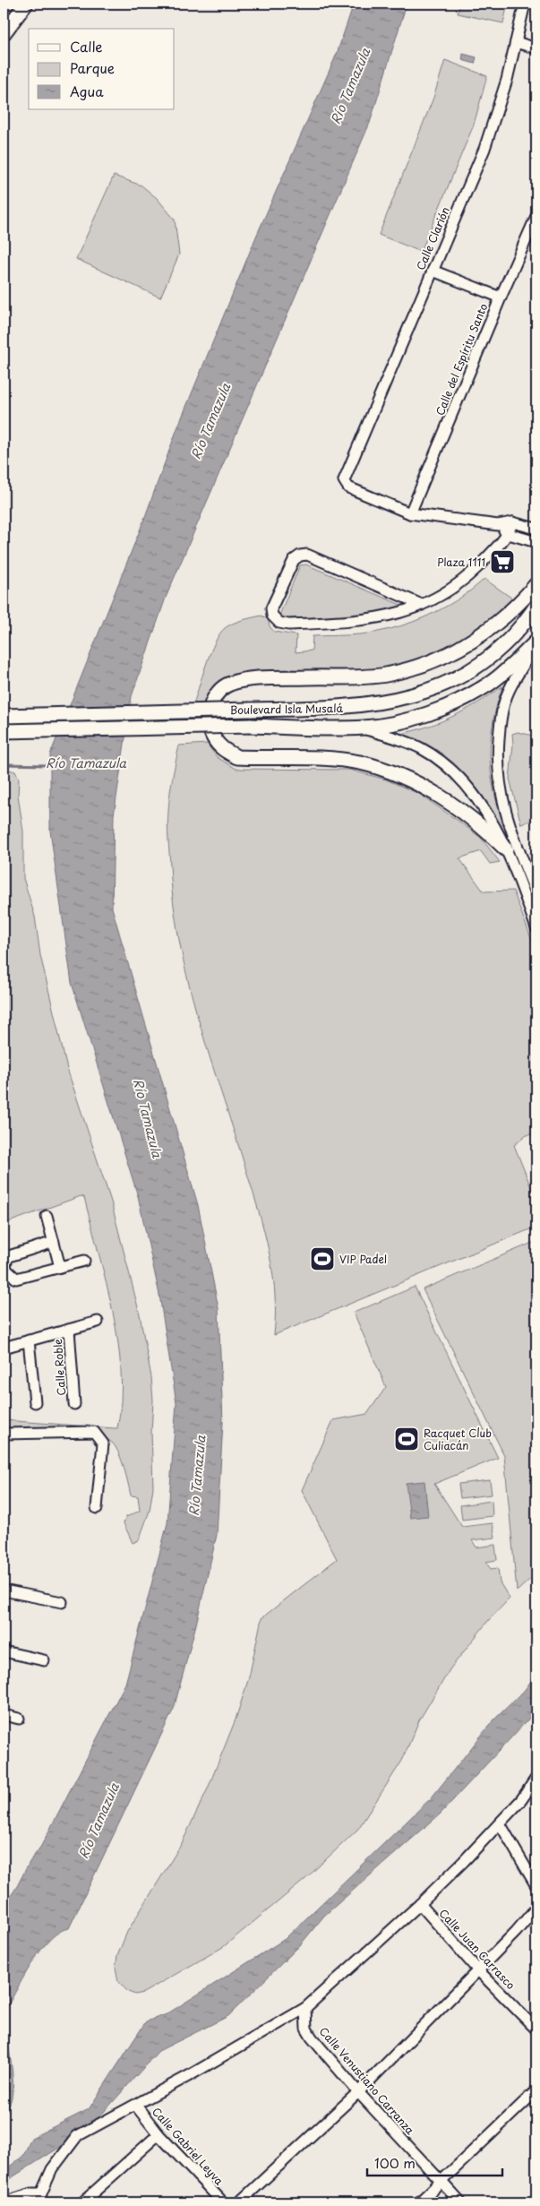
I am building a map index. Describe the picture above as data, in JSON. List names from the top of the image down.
{
  "streets": {
    "main road": ["Boulevard Isla Musalá"],
    "street": [
      "Calle Clarión",
      "Calle del Espíritu Santo",
      "Calle Roble",
      "Calle Juan Carrasco",
      "Calle Venustiano Carranza",
      "Calle Gabriel Leyva"
    ]
  },
  "crossings": [
    ["Calle Clarión", "Calle del Espíritu Santo"]
  ],
  "water": ["Río Tamazula"],
  "places": {
    "supermarket": ["Plaza 1111"],
    "sports": ["VIP Padel", "Racquet Club Culiacán"]
  },
  "legend": ["Calle", "Parque", "Agua"],
  "scale_bar": "100 m"
}
